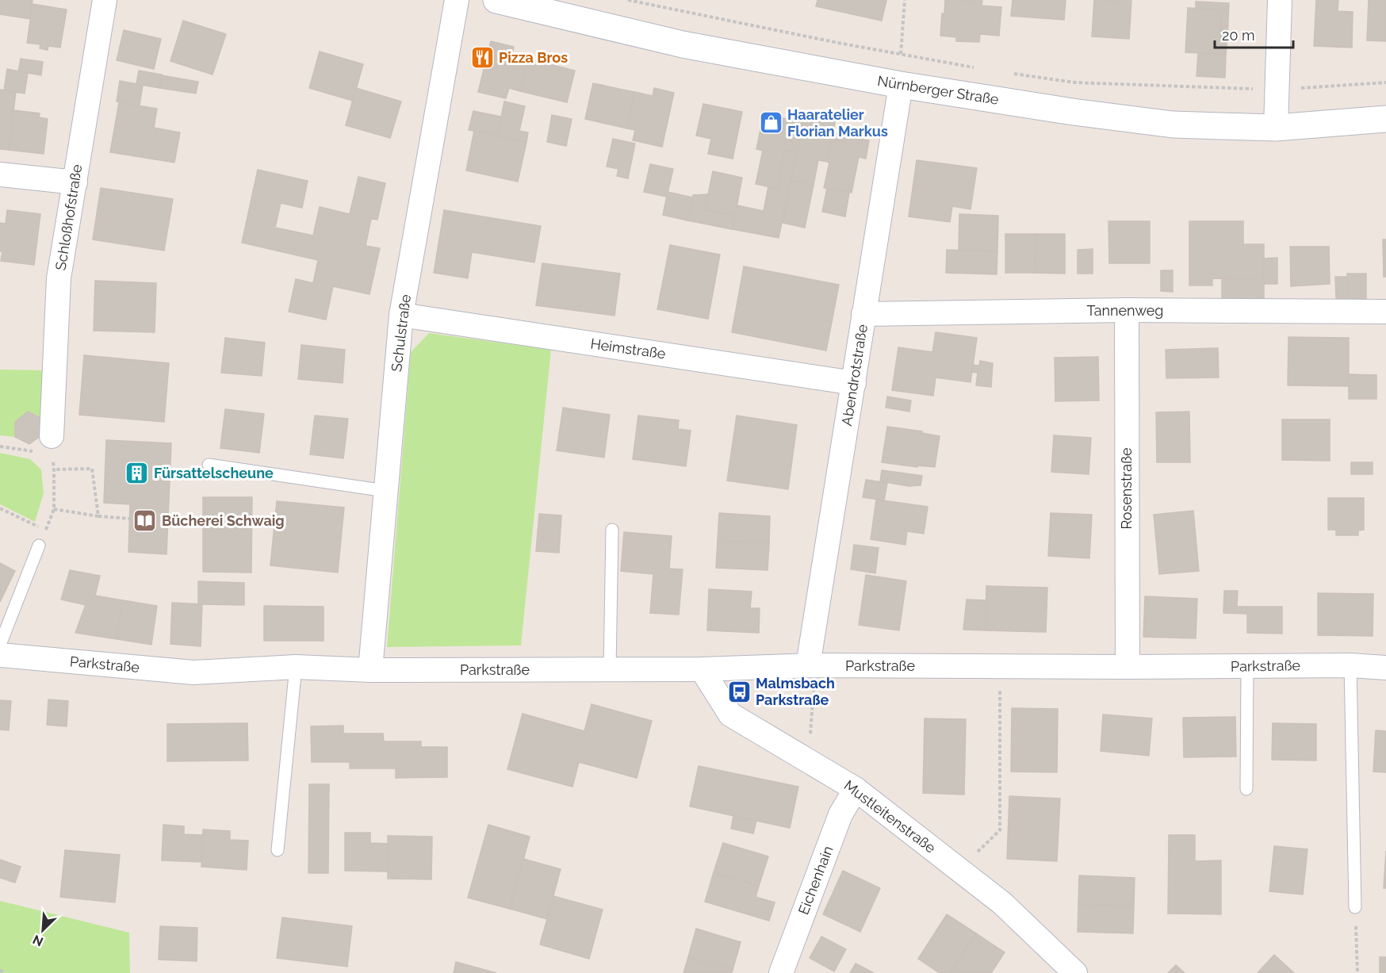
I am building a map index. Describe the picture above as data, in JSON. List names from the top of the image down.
{
  "streets": {
    "main road": ["Nürnberger Straße"],
    "street": [
      "Schloßhofstraße",
      "Tannenweg",
      "Schulstraße",
      "Heimstraße",
      "Abendrotstraße",
      "Rosenstraße",
      "Parkstraße",
      "Mustleitenstraße",
      "Eichenhain"
    ]
  },
  "crossings": [
    ["Nürnberger Straße", "Abendrotstraße"],
    ["Tannenweg", "Abendrotstraße"],
    ["Tannenweg", "Rosenstraße"],
    ["Schulstraße", "Heimstraße"],
    ["Schulstraße", "Parkstraße"],
    ["Heimstraße", "Abendrotstraße"],
    ["Abendrotstraße", "Parkstraße"],
    ["Rosenstraße", "Parkstraße"],
    ["Parkstraße", "Mustleitenstraße"],
    ["Mustleitenstraße", "Eichenhain"]
  ],
  "places": {
    "restaurant": ["Pizza Bros"],
    "shop": ["Haaratelier Florian Markus"],
    "building": ["Fürsattelscheune"],
    "library": ["Bücherei Schwaig"],
    "bus stop": ["Malmsbach Parkstraße"]
  },
  "scale_bar": "20 m",
  "north": "bottom left"
}
